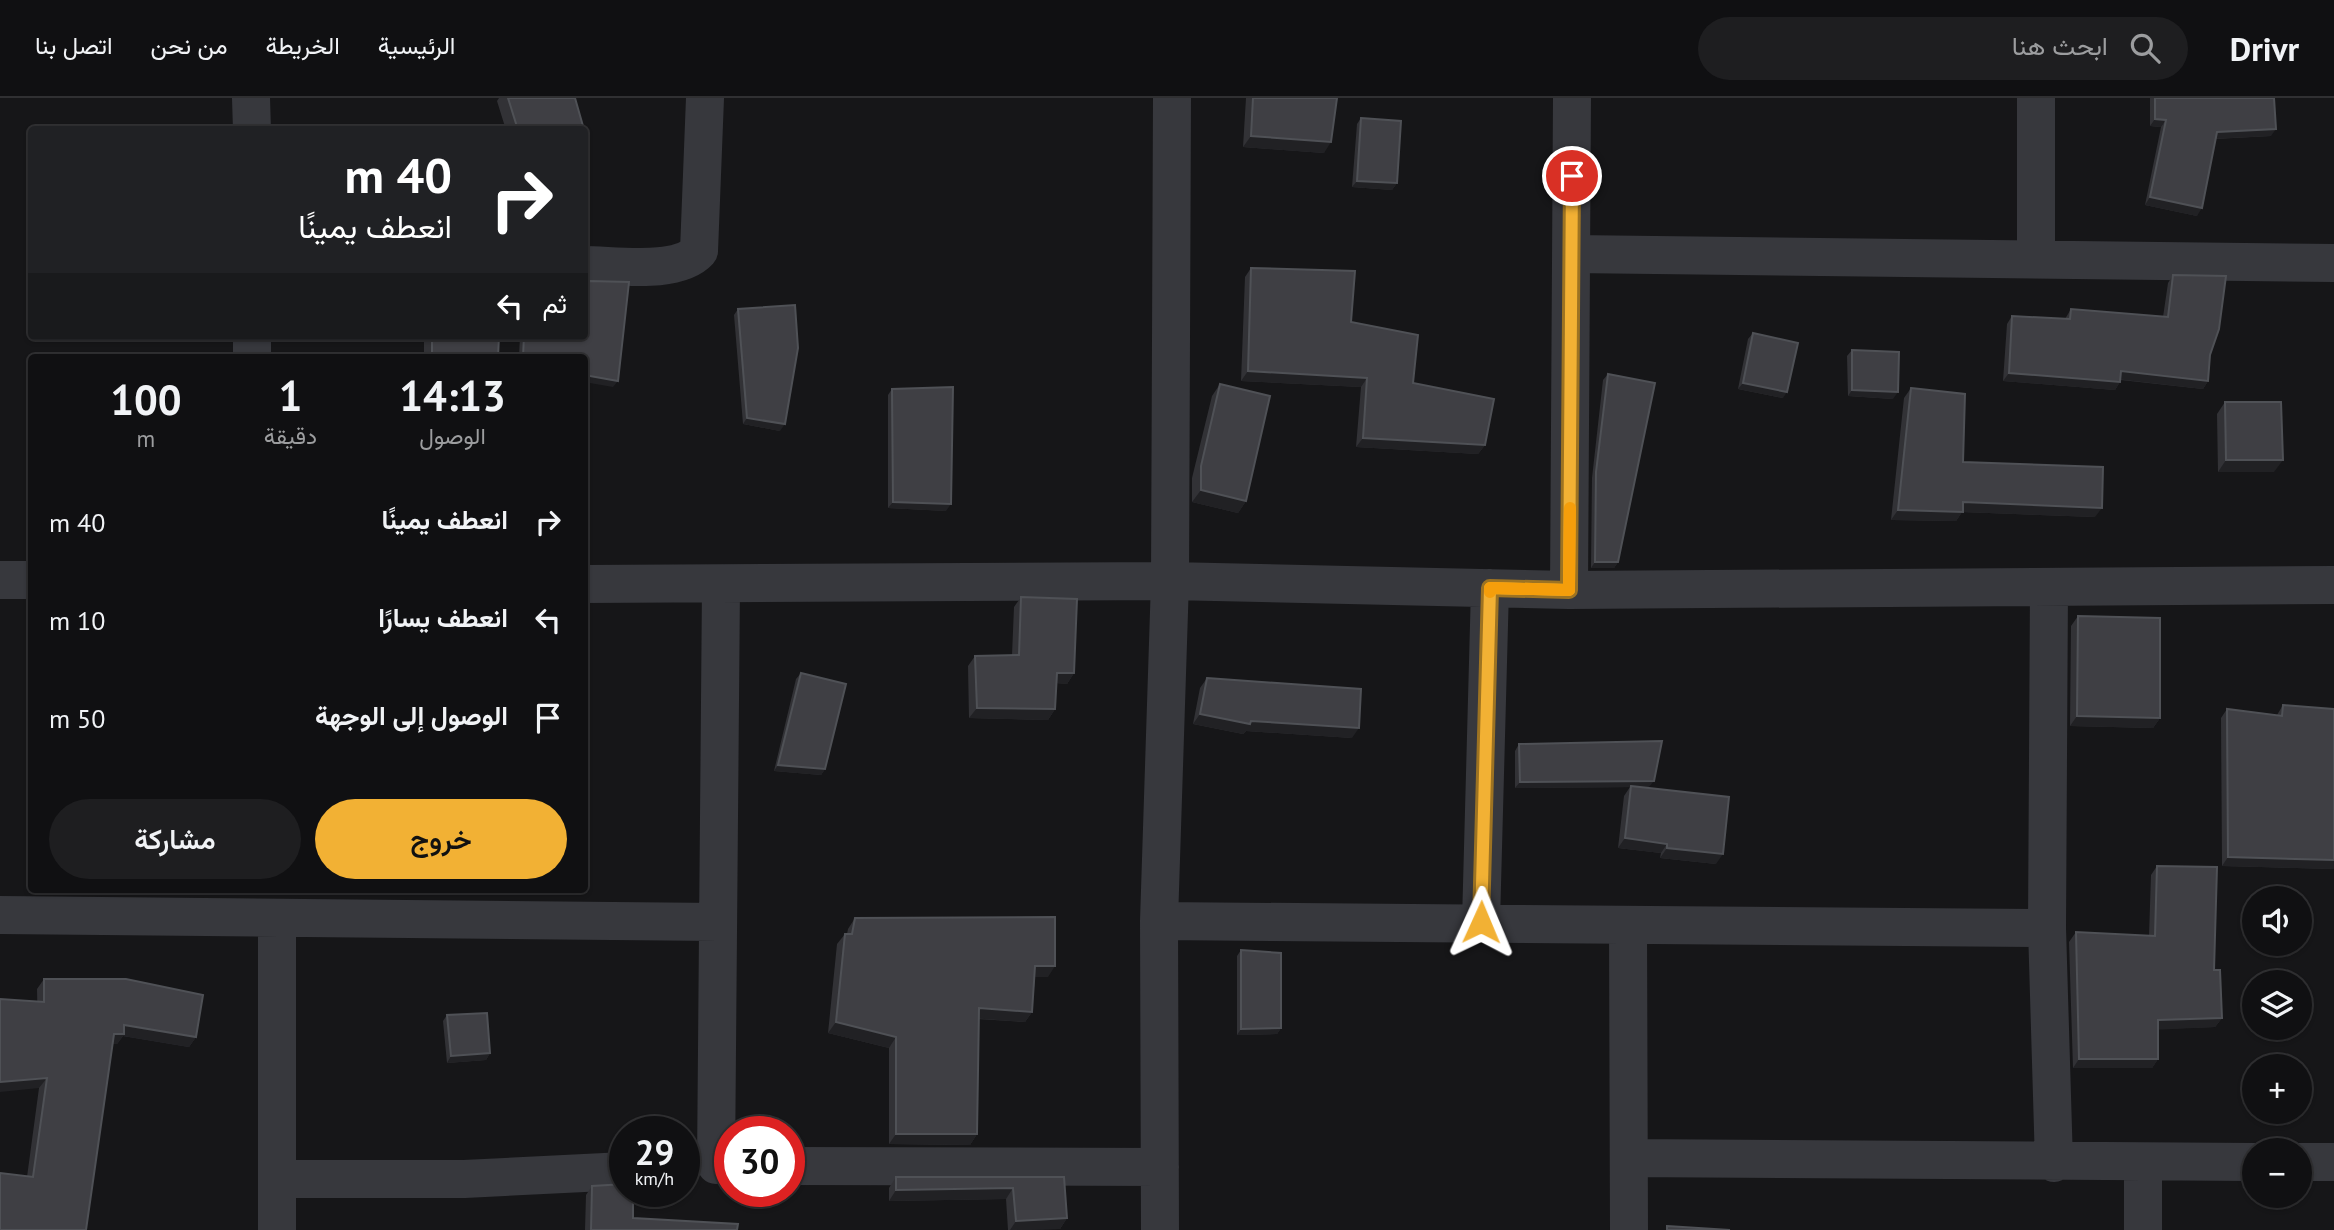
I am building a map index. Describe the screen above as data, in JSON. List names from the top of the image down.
{
  "page": {
    "header": "Drivr",
    "search": "ابحث هنا",
    "nav": [
      "الرئيسية",
      "الخريطة",
      "من نحن",
      "اتصل بنا"
    ],
    "turn": ["40 m", "انعطف يمينًا"],
    "then": "ثم",
    "eta": [
      "14:13",
      "الوصول",
      "1",
      "دقيقة",
      "100",
      "m"
    ],
    "list": [
      {
        "name": "انعطف يمينًا",
        "value": "40 m"
      },
      {
        "name": "انعطف يسارًا",
        "value": "10 m"
      },
      {
        "name": "الوصول إلى الوجهة",
        "value": "50 m"
      }
    ],
    "buttons": ["خروج", "مشاركة"],
    "map_buttons": ["+", "−"],
    "speed": "29 km/h",
    "limit": "30"
  }
}
